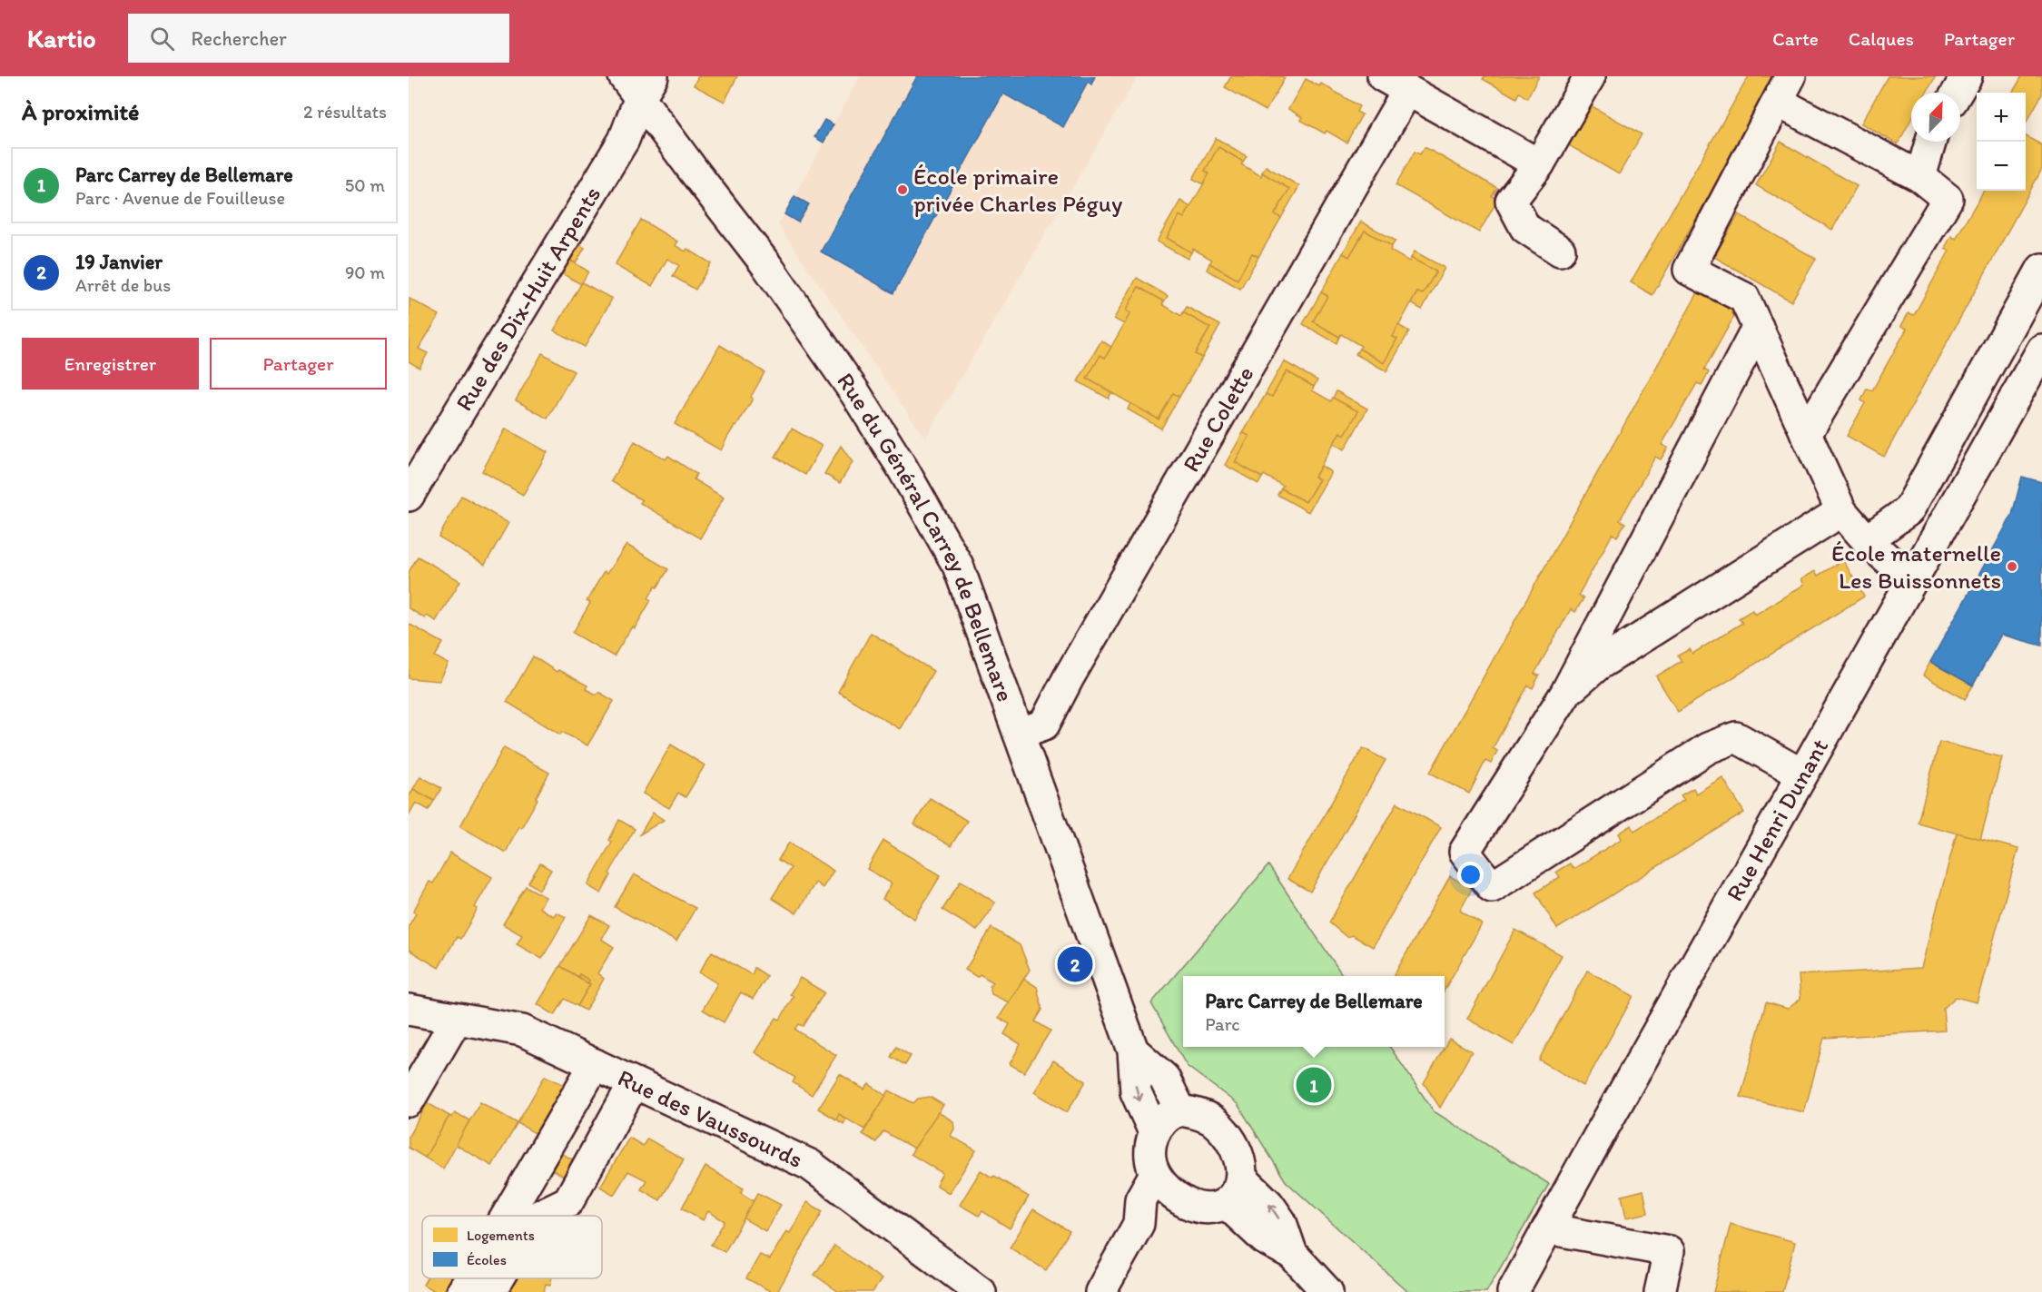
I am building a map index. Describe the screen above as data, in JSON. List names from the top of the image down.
{
  "streets": {
    "street": [
      "Rue des Dix-Huit Arpents",
      "Rue Colette",
      "Rue du Général Carrey de Bellemare",
      "Rue Henri Dunant",
      "Rue des Vaussourds"
    ]
  },
  "crossings": [
    ["Rue des Dix-Huit Arpents", "Rue du Général Carrey de Bellemare"],
    ["Rue Colette", "Rue du Général Carrey de Bellemare"]
  ],
  "places": ["École primaire privée Charles Péguy", "École maternelle Les Buissonnets"],
  "legend": ["Logements", "Écoles"],
  "north": "top right",
  "page": {
    "header": "Kartio",
    "search": "Rechercher",
    "nav": ["Carte", "Calques", "Partager"],
    "heading": ["À proximité", "2 résultats"],
    "map_buttons": ["+", "−"],
    "list": [
      {
        "mark": "1",
        "name": "Parc Carrey de Bellemare",
        "note": "Parc · Avenue de Fouilleuse",
        "value": "50 m"
      },
      {
        "mark": "2",
        "name": "19 Janvier",
        "note": "Arrêt de bus",
        "value": "90 m"
      }
    ],
    "buttons": ["Enregistrer", "Partager"],
    "pins": ["2", "1"],
    "popup": ["Parc Carrey de Bellemare", "Parc"]
  }
}
